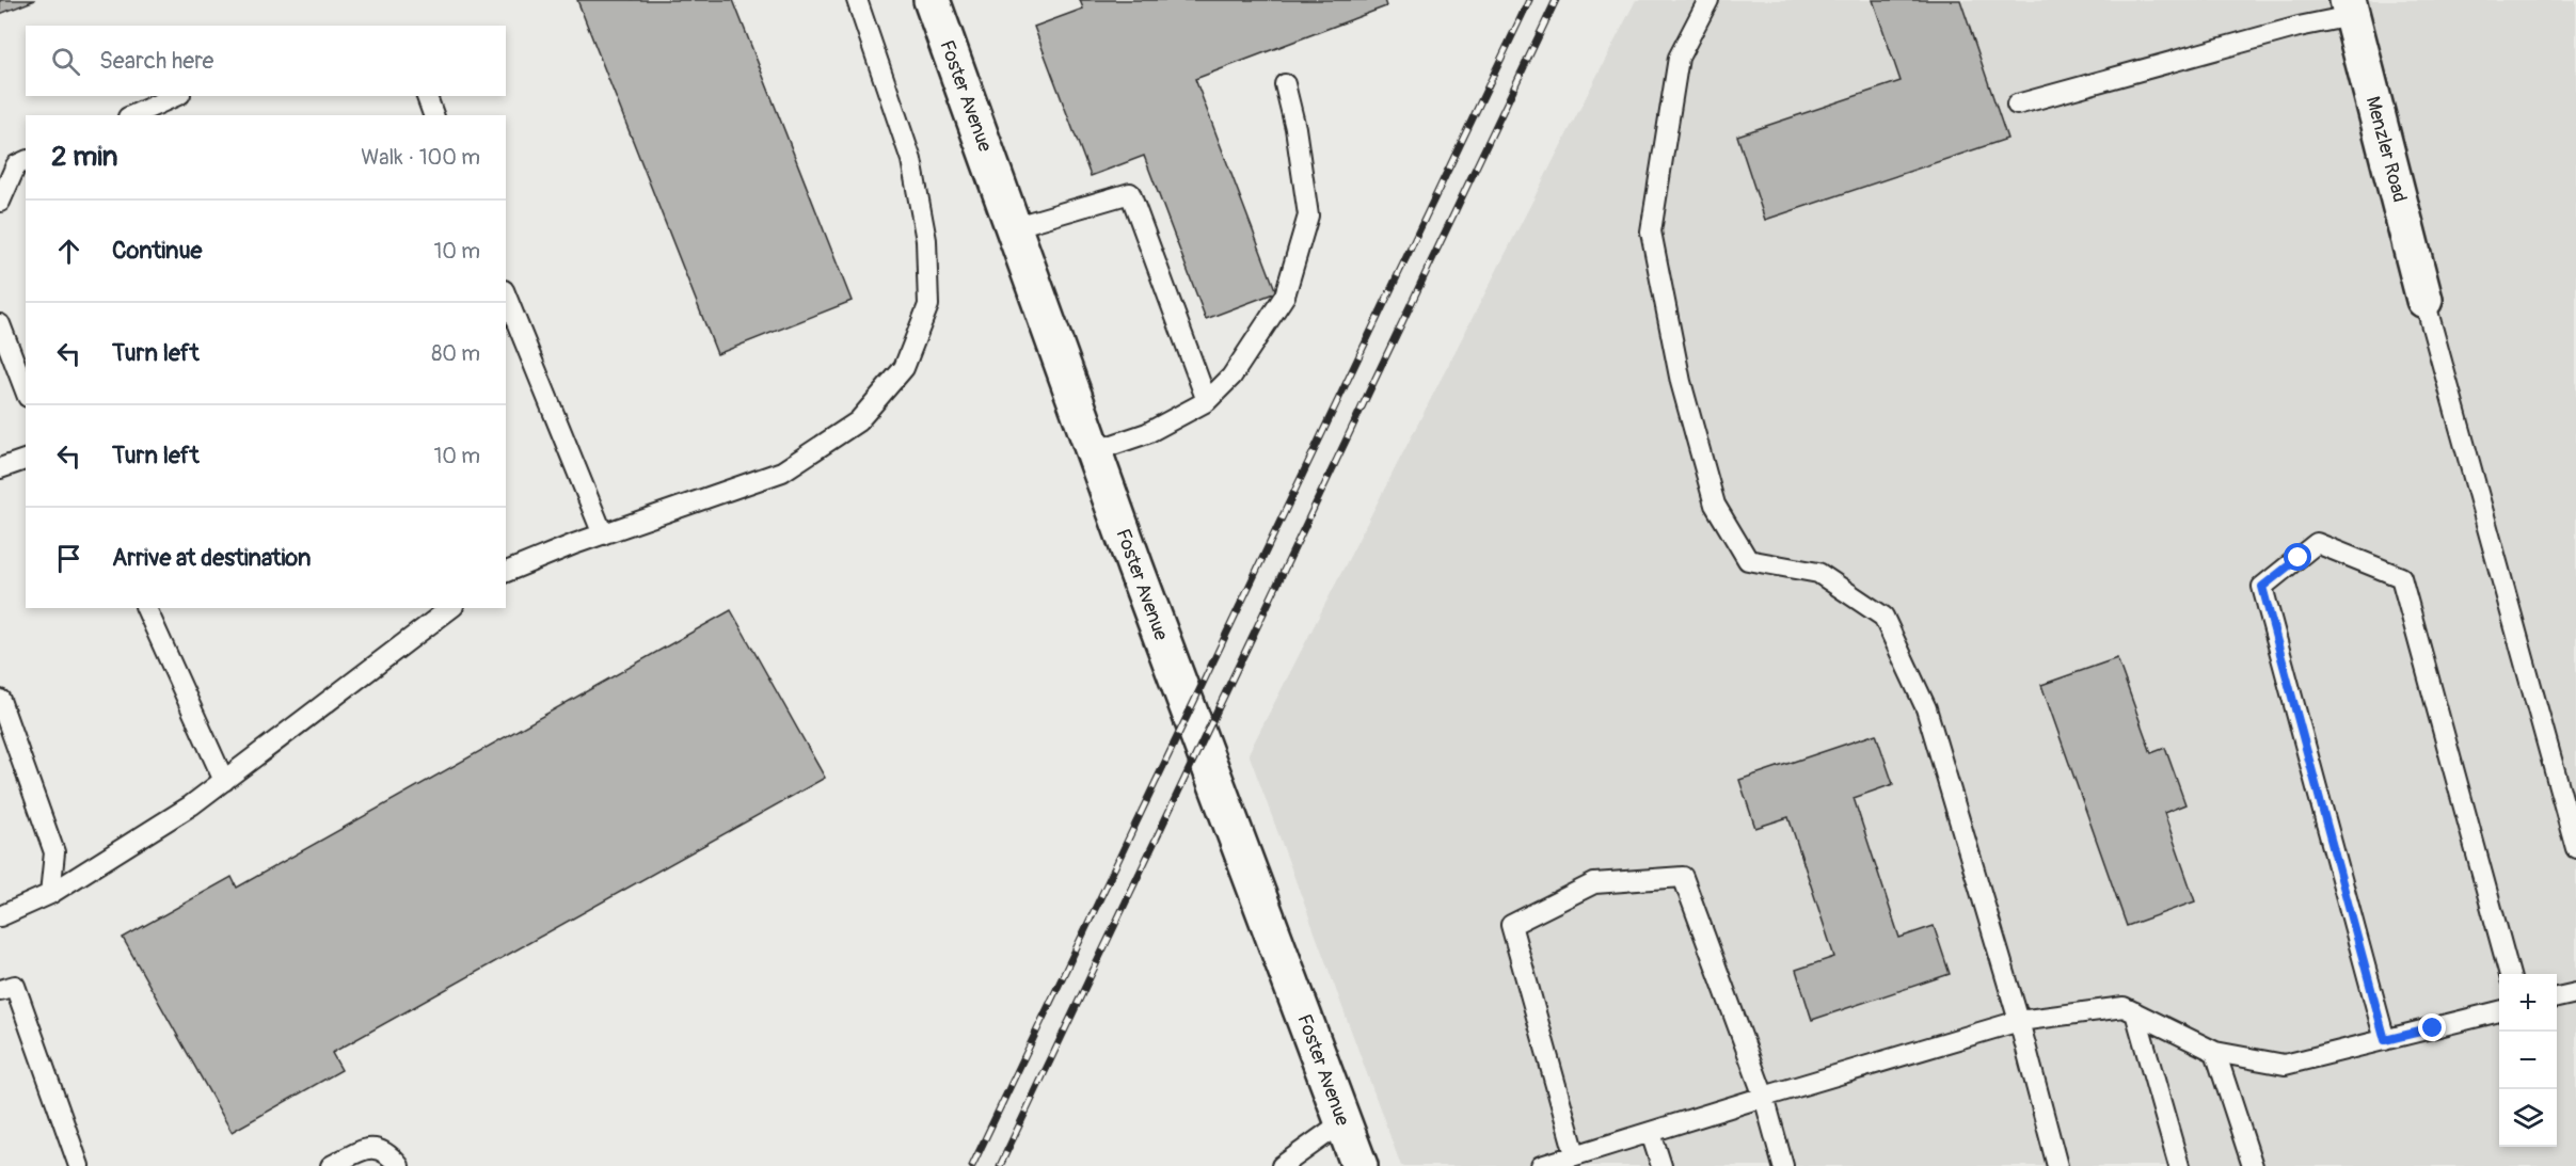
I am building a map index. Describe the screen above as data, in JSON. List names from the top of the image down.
{
  "streets": {
    "main road": ["Foster Avenue", "Menzler Road"]
  },
  "page": {
    "search": "Search here",
    "heading": ["2 min", "Walk · 100 m"],
    "list": [
      ["Continue", "10 m"],
      ["Turn left", "80 m"],
      ["Turn left", "10 m"],
      "Arrive at destination"
    ],
    "map_buttons": ["+", "−"]
  }
}
